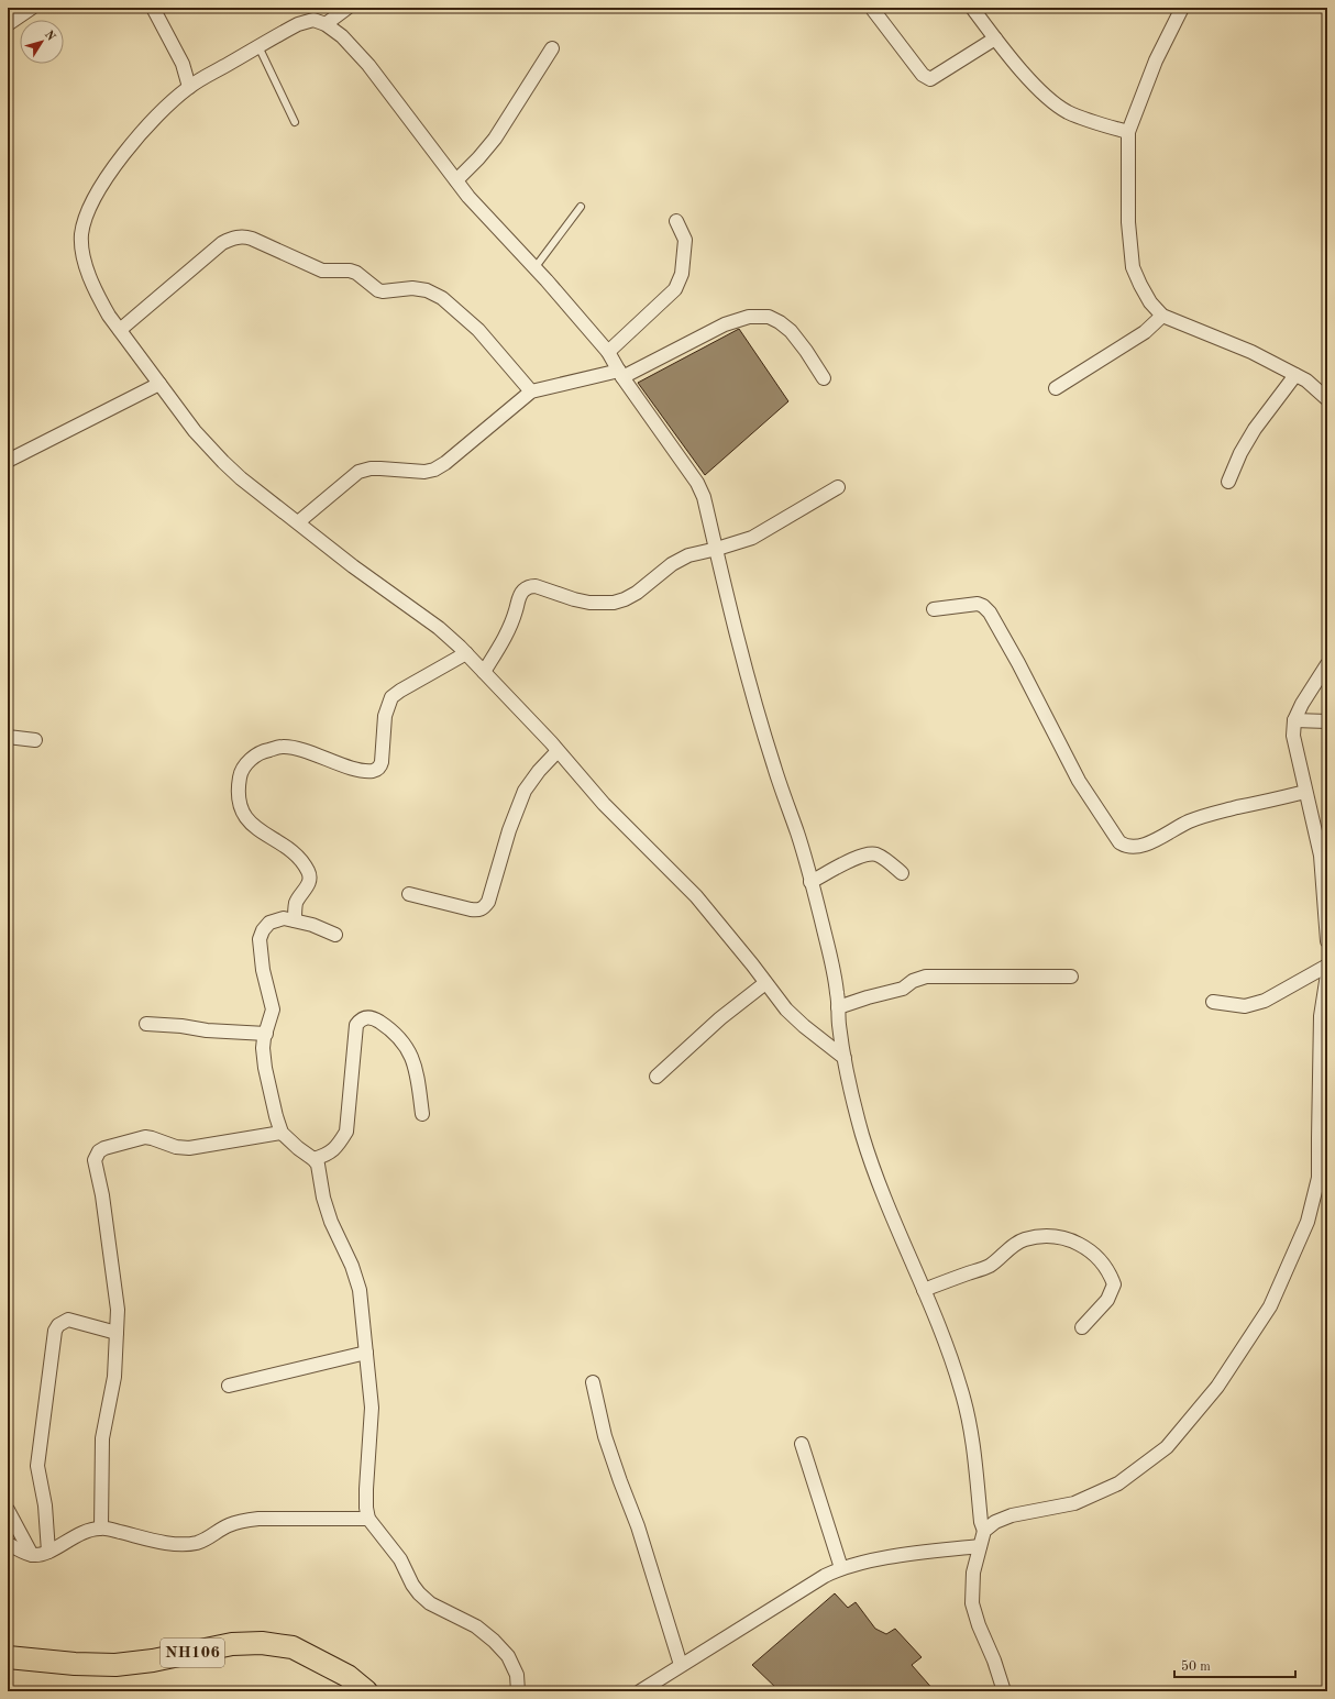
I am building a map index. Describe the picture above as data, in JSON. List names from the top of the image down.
{
  "streets": {
    "highway": ["NH106"]
  },
  "scale_bar": "50 m",
  "north": "top right"
}
